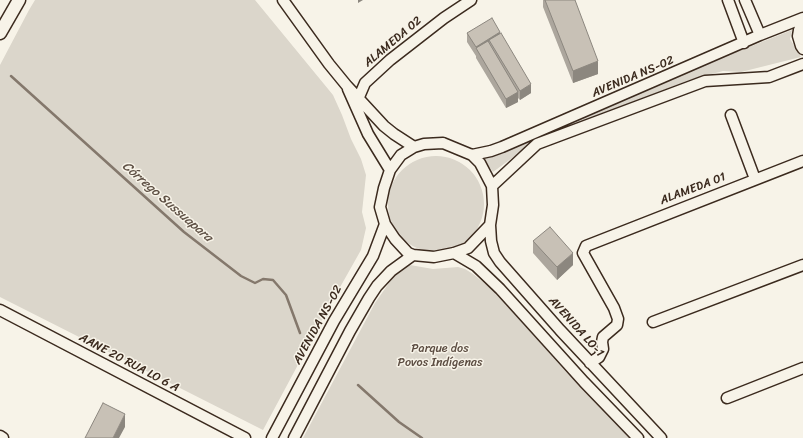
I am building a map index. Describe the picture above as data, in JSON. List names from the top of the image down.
{
  "streets": {
    "street": [
      "ALAMEDA 02",
      "AVENIDA NS-02",
      "ALAMEDA 01",
      "AVENIDA LO-1",
      "AANE 20 RUA LO 6 A"
    ]
  },
  "crossings": [
    ["AVENIDA NS-02", "AVENIDA LO-1"],
    ["ALAMEDA 01", "AVENIDA LO-1"]
  ],
  "water": ["Córrego Sussuapara"],
  "parks": ["Parque dos Povos Indígenas"]
}
